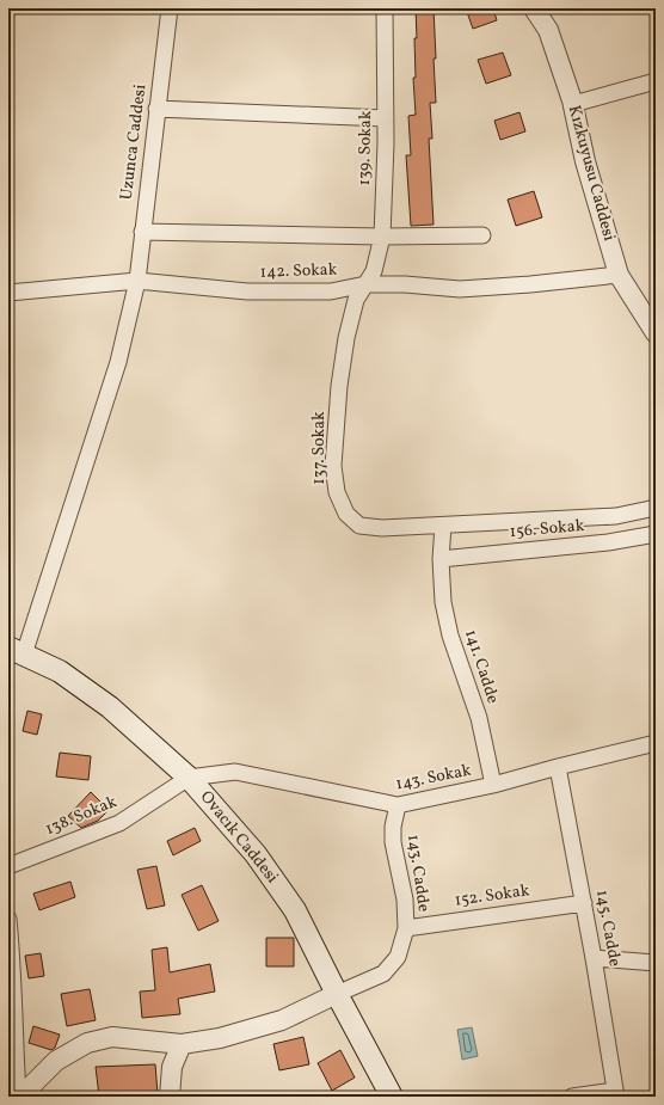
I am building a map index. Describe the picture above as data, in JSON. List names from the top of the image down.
{
  "streets": {
    "main road": ["Ovacık Caddesi"],
    "street": [
      "Uzunca Caddesi",
      "139. Sokak",
      "Kızkuyusu Caddesi",
      "142. Sokak",
      "137. Sokak",
      "156. Sokak",
      "141. Cadde",
      "143. Sokak",
      "138. Sokak",
      "143. Cadde",
      "152. Sokak",
      "145. Cadde"
    ]
  },
  "crossings": [
    ["Uzunca Caddesi", "142. Sokak"],
    ["Uzunca Caddesi", "Ovacık Caddesi"],
    ["139. Sokak", "142. Sokak"],
    ["139. Sokak", "137. Sokak"],
    ["Kızkuyusu Caddesi", "142. Sokak"],
    ["142. Sokak", "137. Sokak"],
    ["137. Sokak", "141. Cadde"],
    ["156. Sokak", "141. Cadde"],
    ["141. Cadde", "143. Sokak"],
    ["143. Sokak", "138. Sokak"],
    ["143. Sokak", "Ovacık Caddesi"],
    ["143. Sokak", "143. Cadde"],
    ["143. Sokak", "145. Cadde"],
    ["138. Sokak", "Ovacık Caddesi"],
    ["Ovacık Caddesi", "143. Cadde"],
    ["143. Cadde", "152. Sokak"],
    ["152. Sokak", "145. Cadde"]
  ]
}
